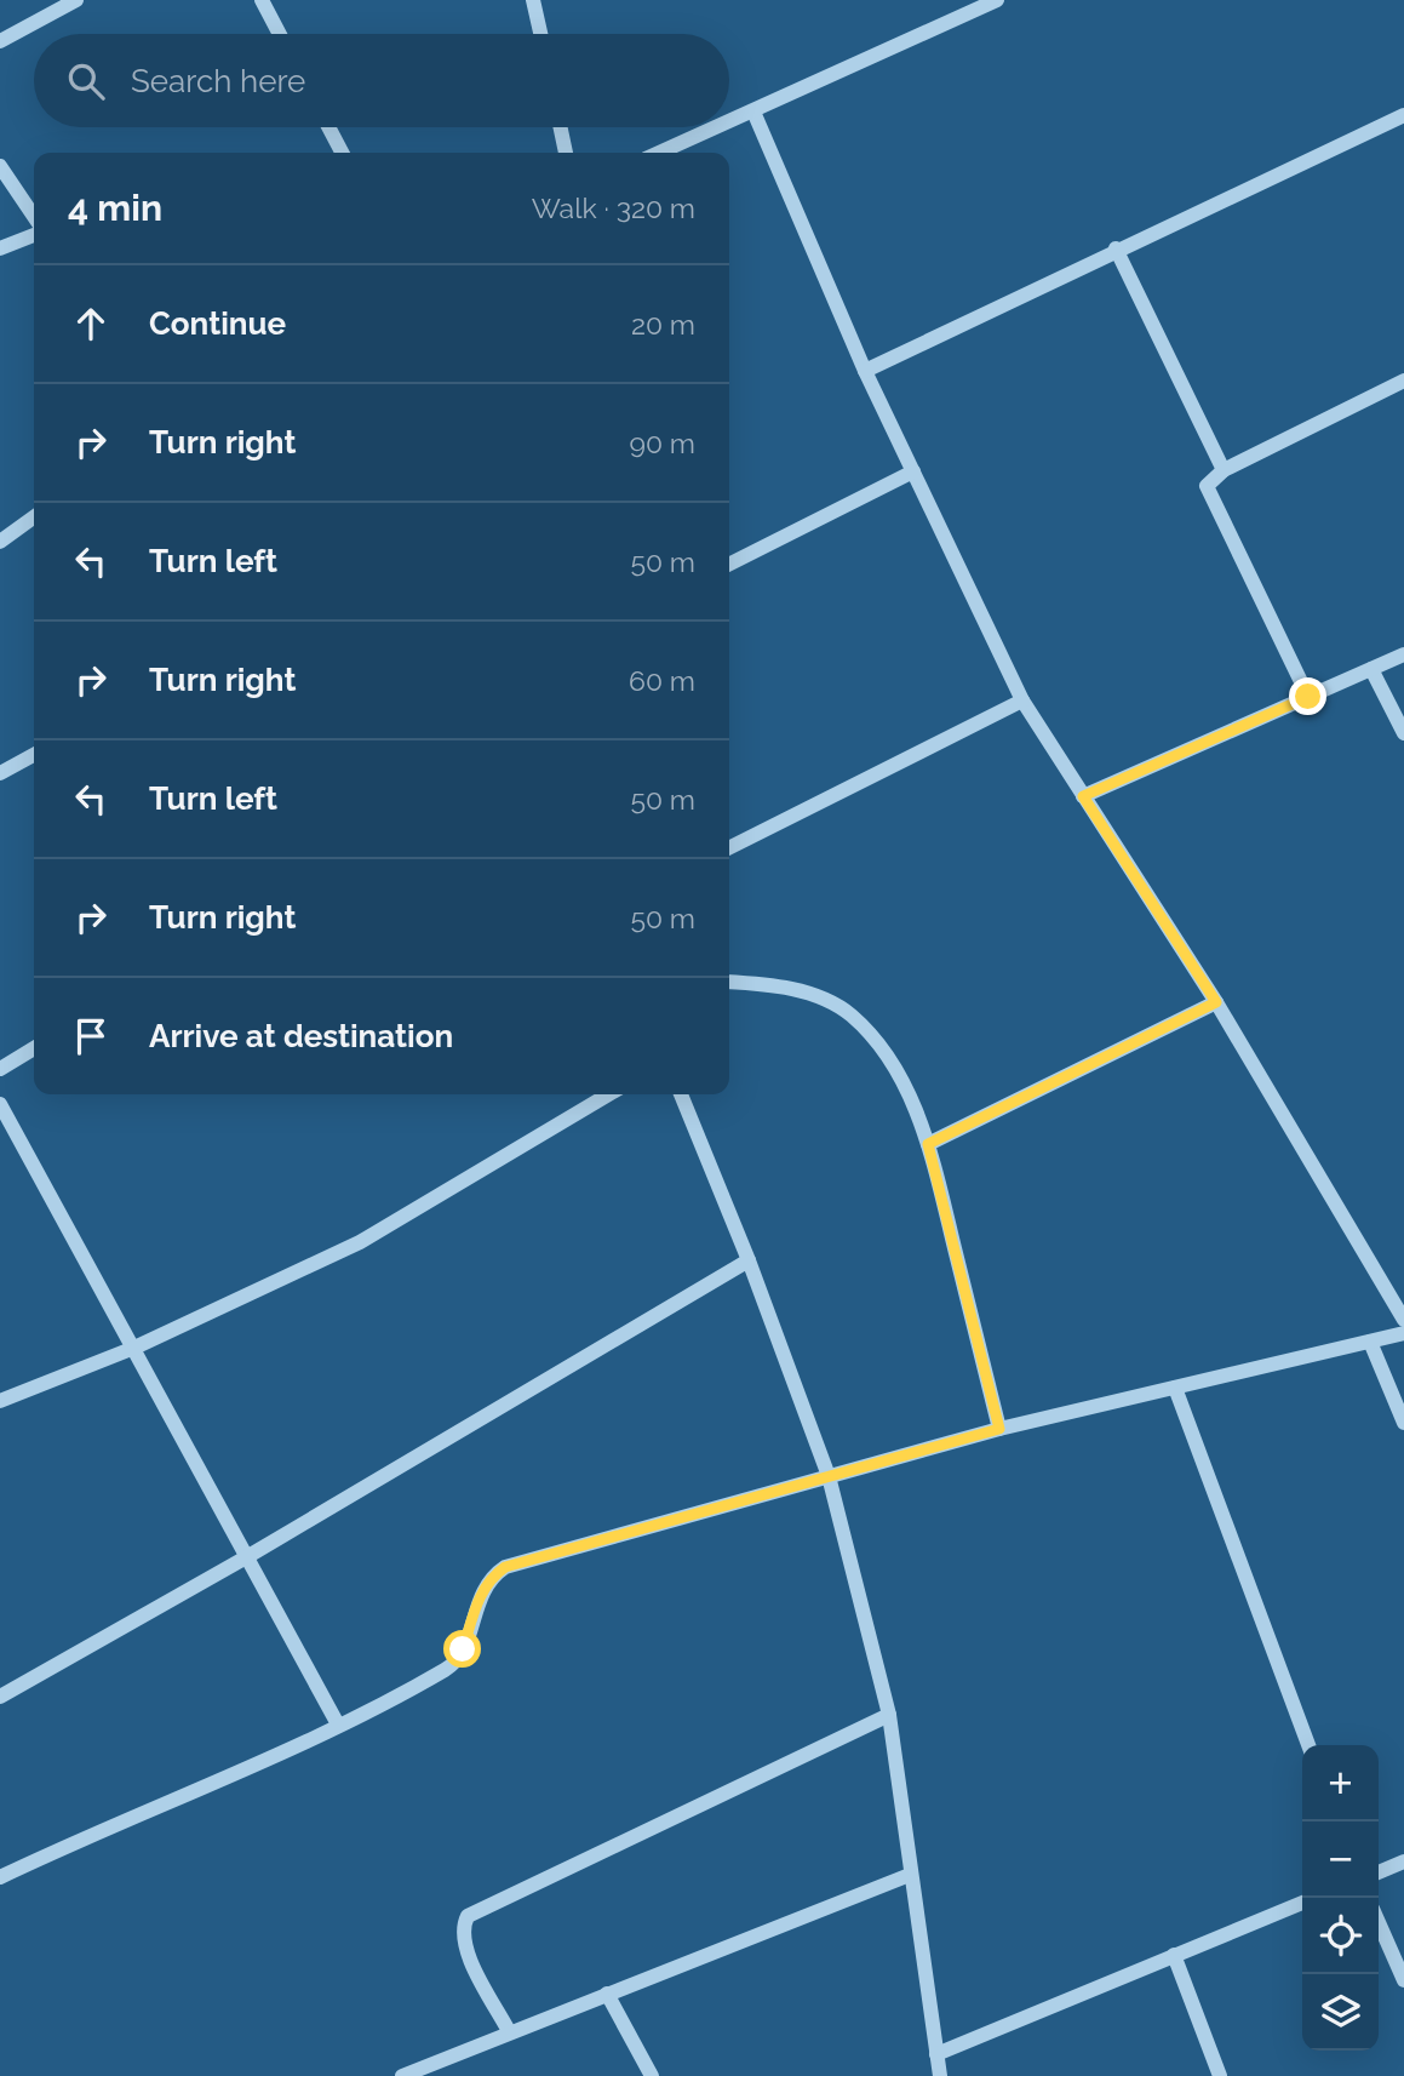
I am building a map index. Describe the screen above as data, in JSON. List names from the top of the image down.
{
  "page": {
    "search": "Search here",
    "heading": ["4 min", "Walk · 320 m"],
    "list": [
      ["Continue", "20 m"],
      ["Turn right", "90 m"],
      ["Turn left", "50 m"],
      ["Turn right", "60 m"],
      ["Turn left", "50 m"],
      ["Turn right", "50 m"],
      "Arrive at destination"
    ],
    "map_buttons": ["+", "−"]
  }
}
